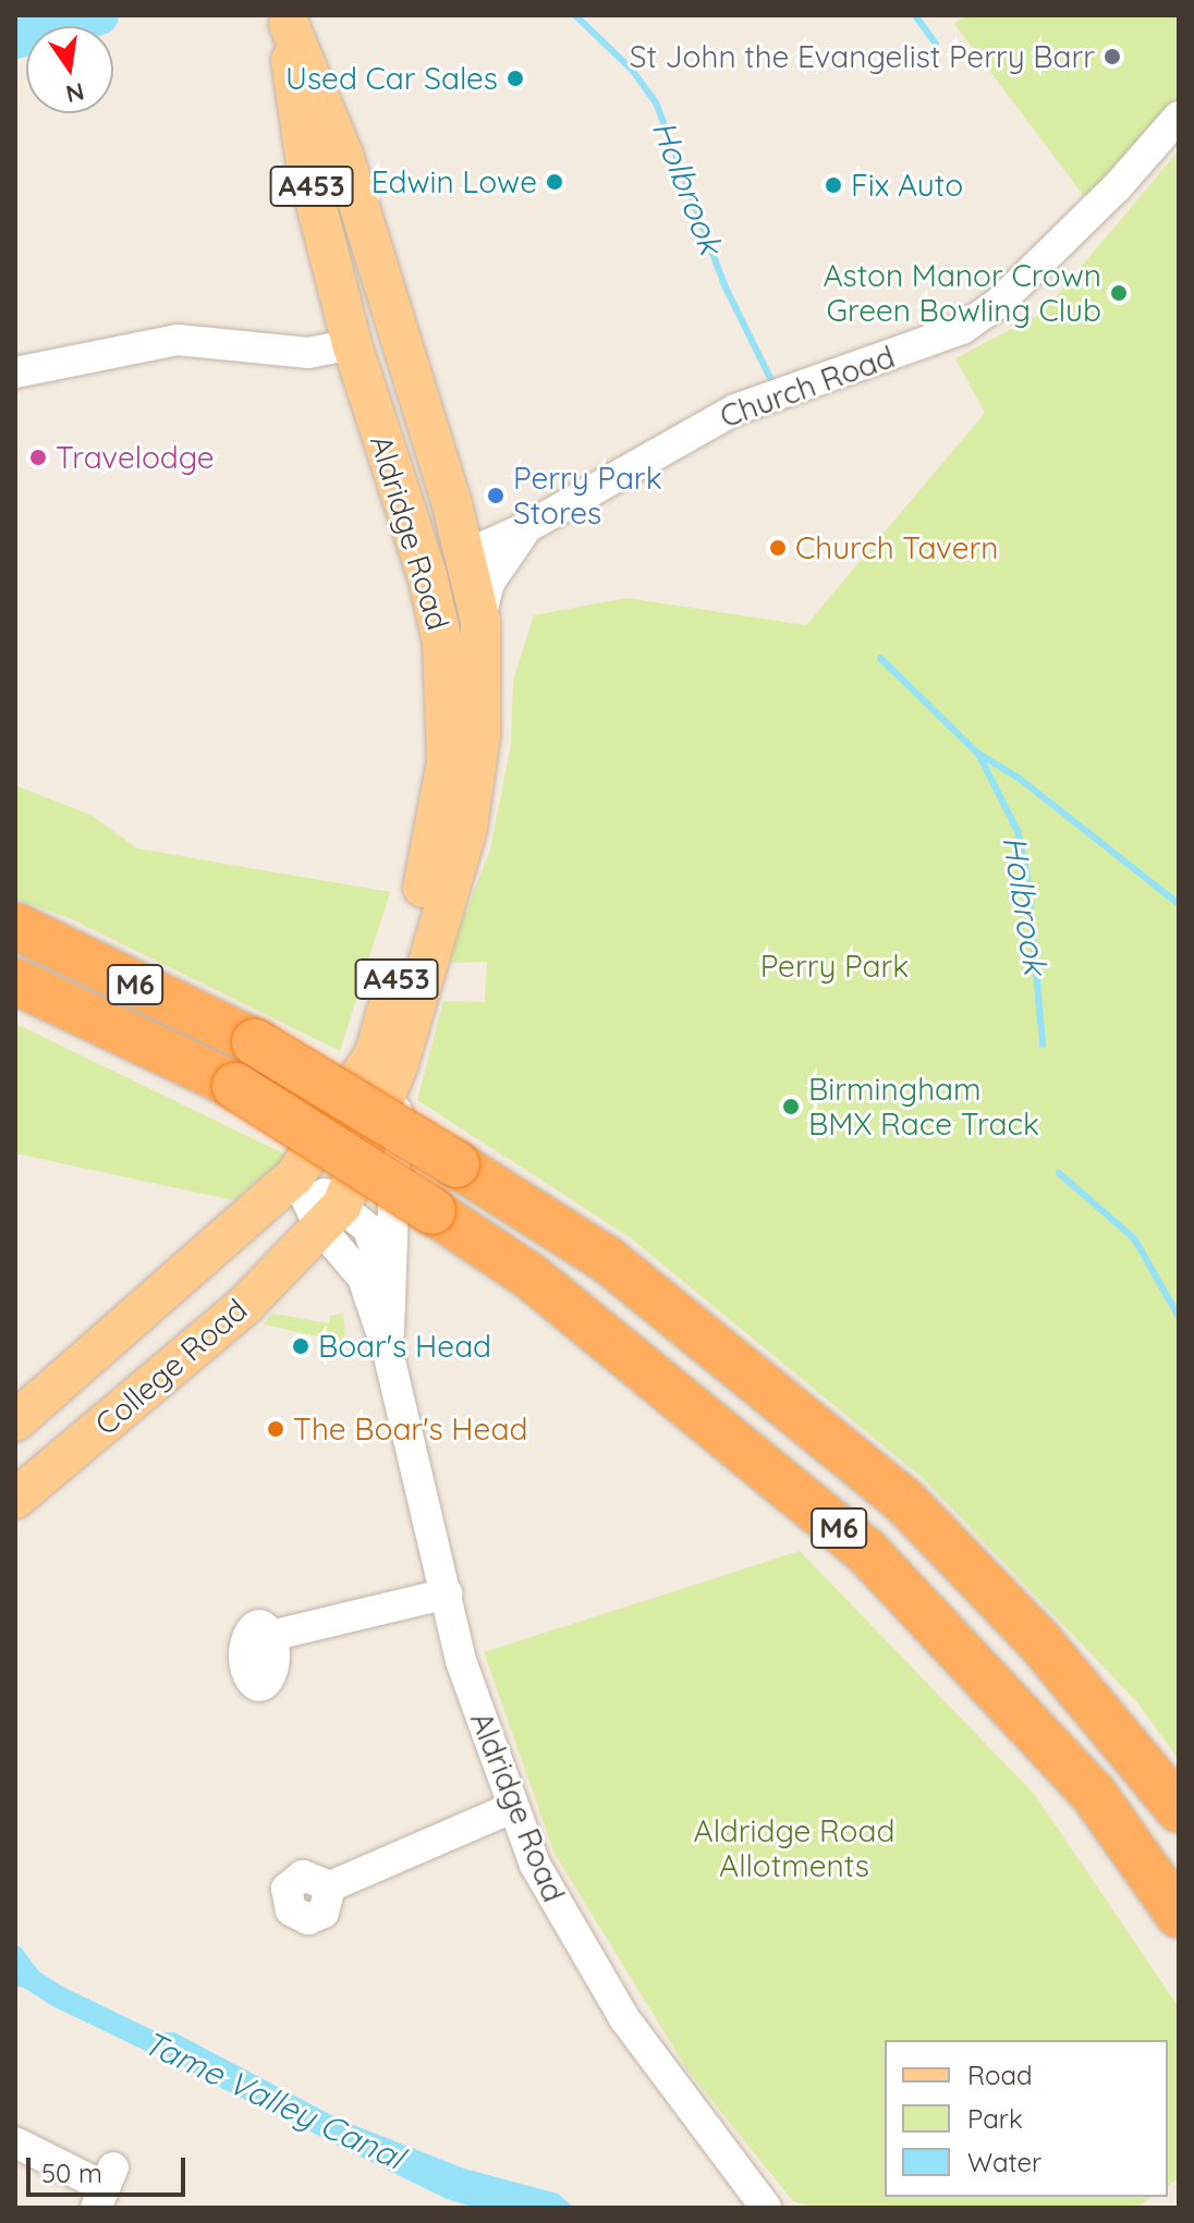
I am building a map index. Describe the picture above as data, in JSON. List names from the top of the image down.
{
  "streets": {
    "highway": ["M6"],
    "main road": ["A453", "Aldridge Road", "College Road"],
    "street": ["Church Road"]
  },
  "crossings": [
    ["Church Road", "Aldridge Road"],
    ["Aldridge Road", "College Road"]
  ],
  "water": ["Holbrook", "Tame Valley Canal"],
  "parks": ["Perry Park", "Aldridge Road Allotments"],
  "places": [
    "St John the Evangelist Perry Barr",
    "Used Car Sales",
    "Edwin Lowe",
    "Fix Auto",
    "Aston Manor Crown Green Bowling Club",
    "Travelodge",
    "Perry Park Stores",
    "Church Tavern",
    "Birmingham BMX Race Track",
    "Boar's Head",
    "The Boar's Head"
  ],
  "legend": ["Road", "Park", "Water"],
  "scale_bar": "50 m",
  "north": "bottom"
}
